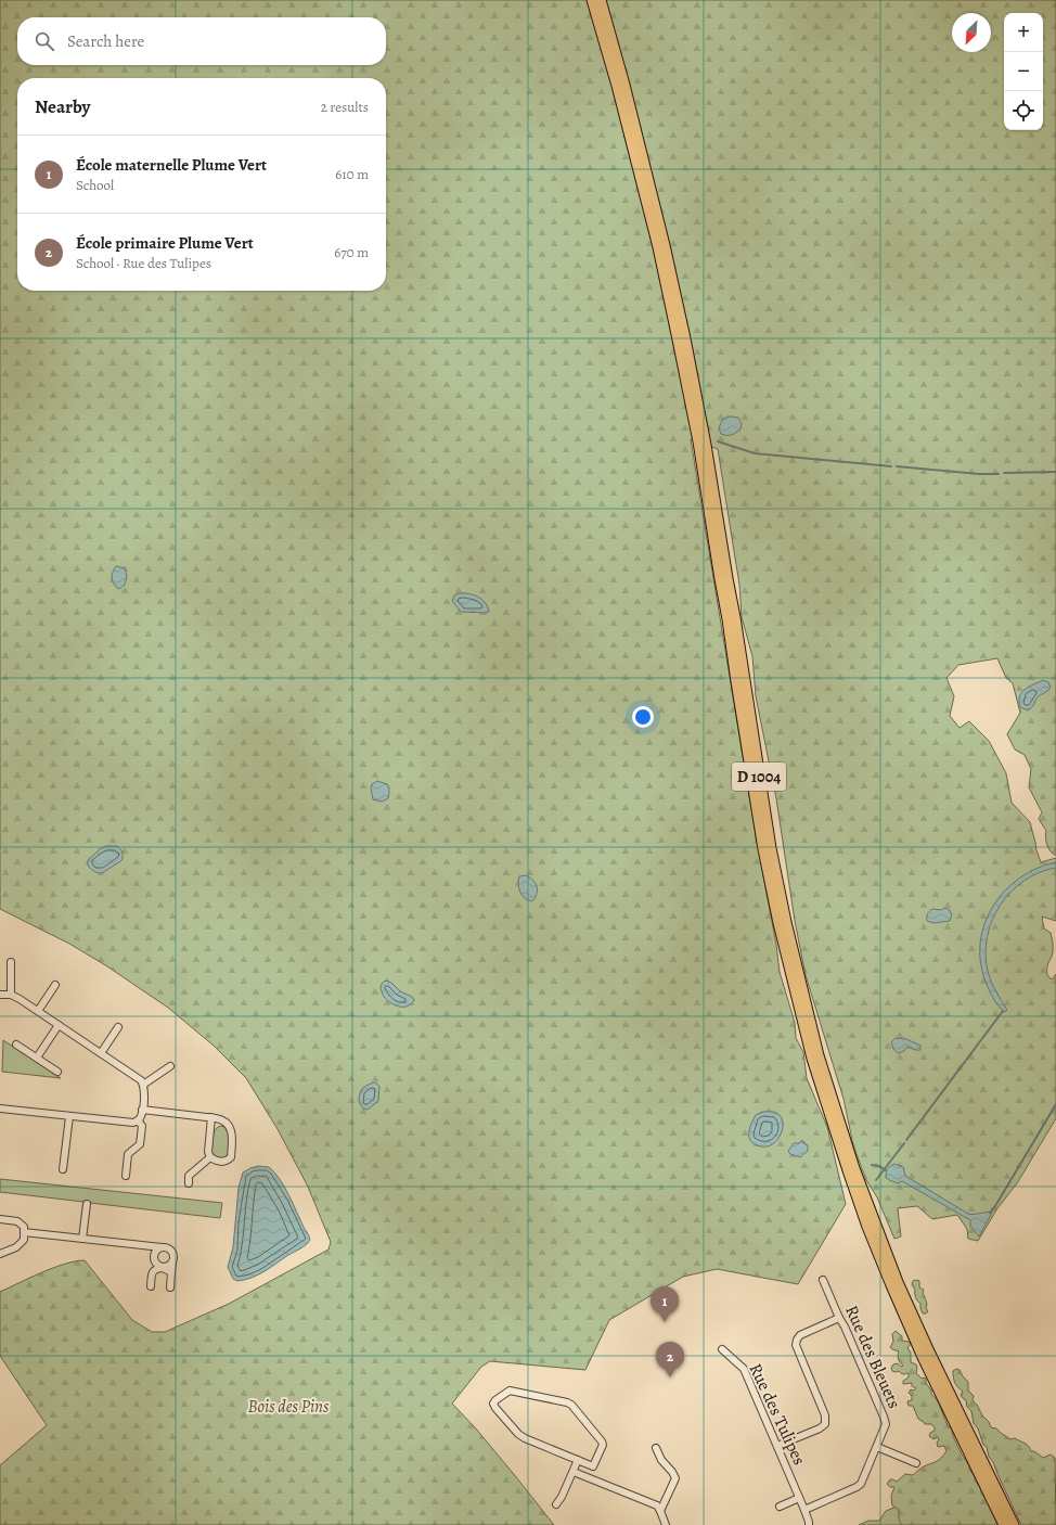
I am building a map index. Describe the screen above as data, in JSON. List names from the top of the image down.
{
  "streets": {
    "highway": ["D 1004"],
    "street": ["Rue des Bleuets", "Rue des Tulipes"]
  },
  "crossings": [
    ["Rue des Bleuets", "Rue des Tulipes"]
  ],
  "parks": ["Bois des Pins"],
  "north": "bottom left",
  "page": {
    "map_buttons": ["+", "−"],
    "search": "Search here",
    "heading": ["Nearby", "2 results"],
    "list": [
      {
        "mark": "1",
        "name": "École maternelle Plume Vert",
        "note": "School",
        "value": "610 m"
      },
      {
        "mark": "2",
        "name": "École primaire Plume Vert",
        "note": "School · Rue des Tulipes",
        "value": "670 m"
      }
    ],
    "pins": ["1", "2"]
  }
}
